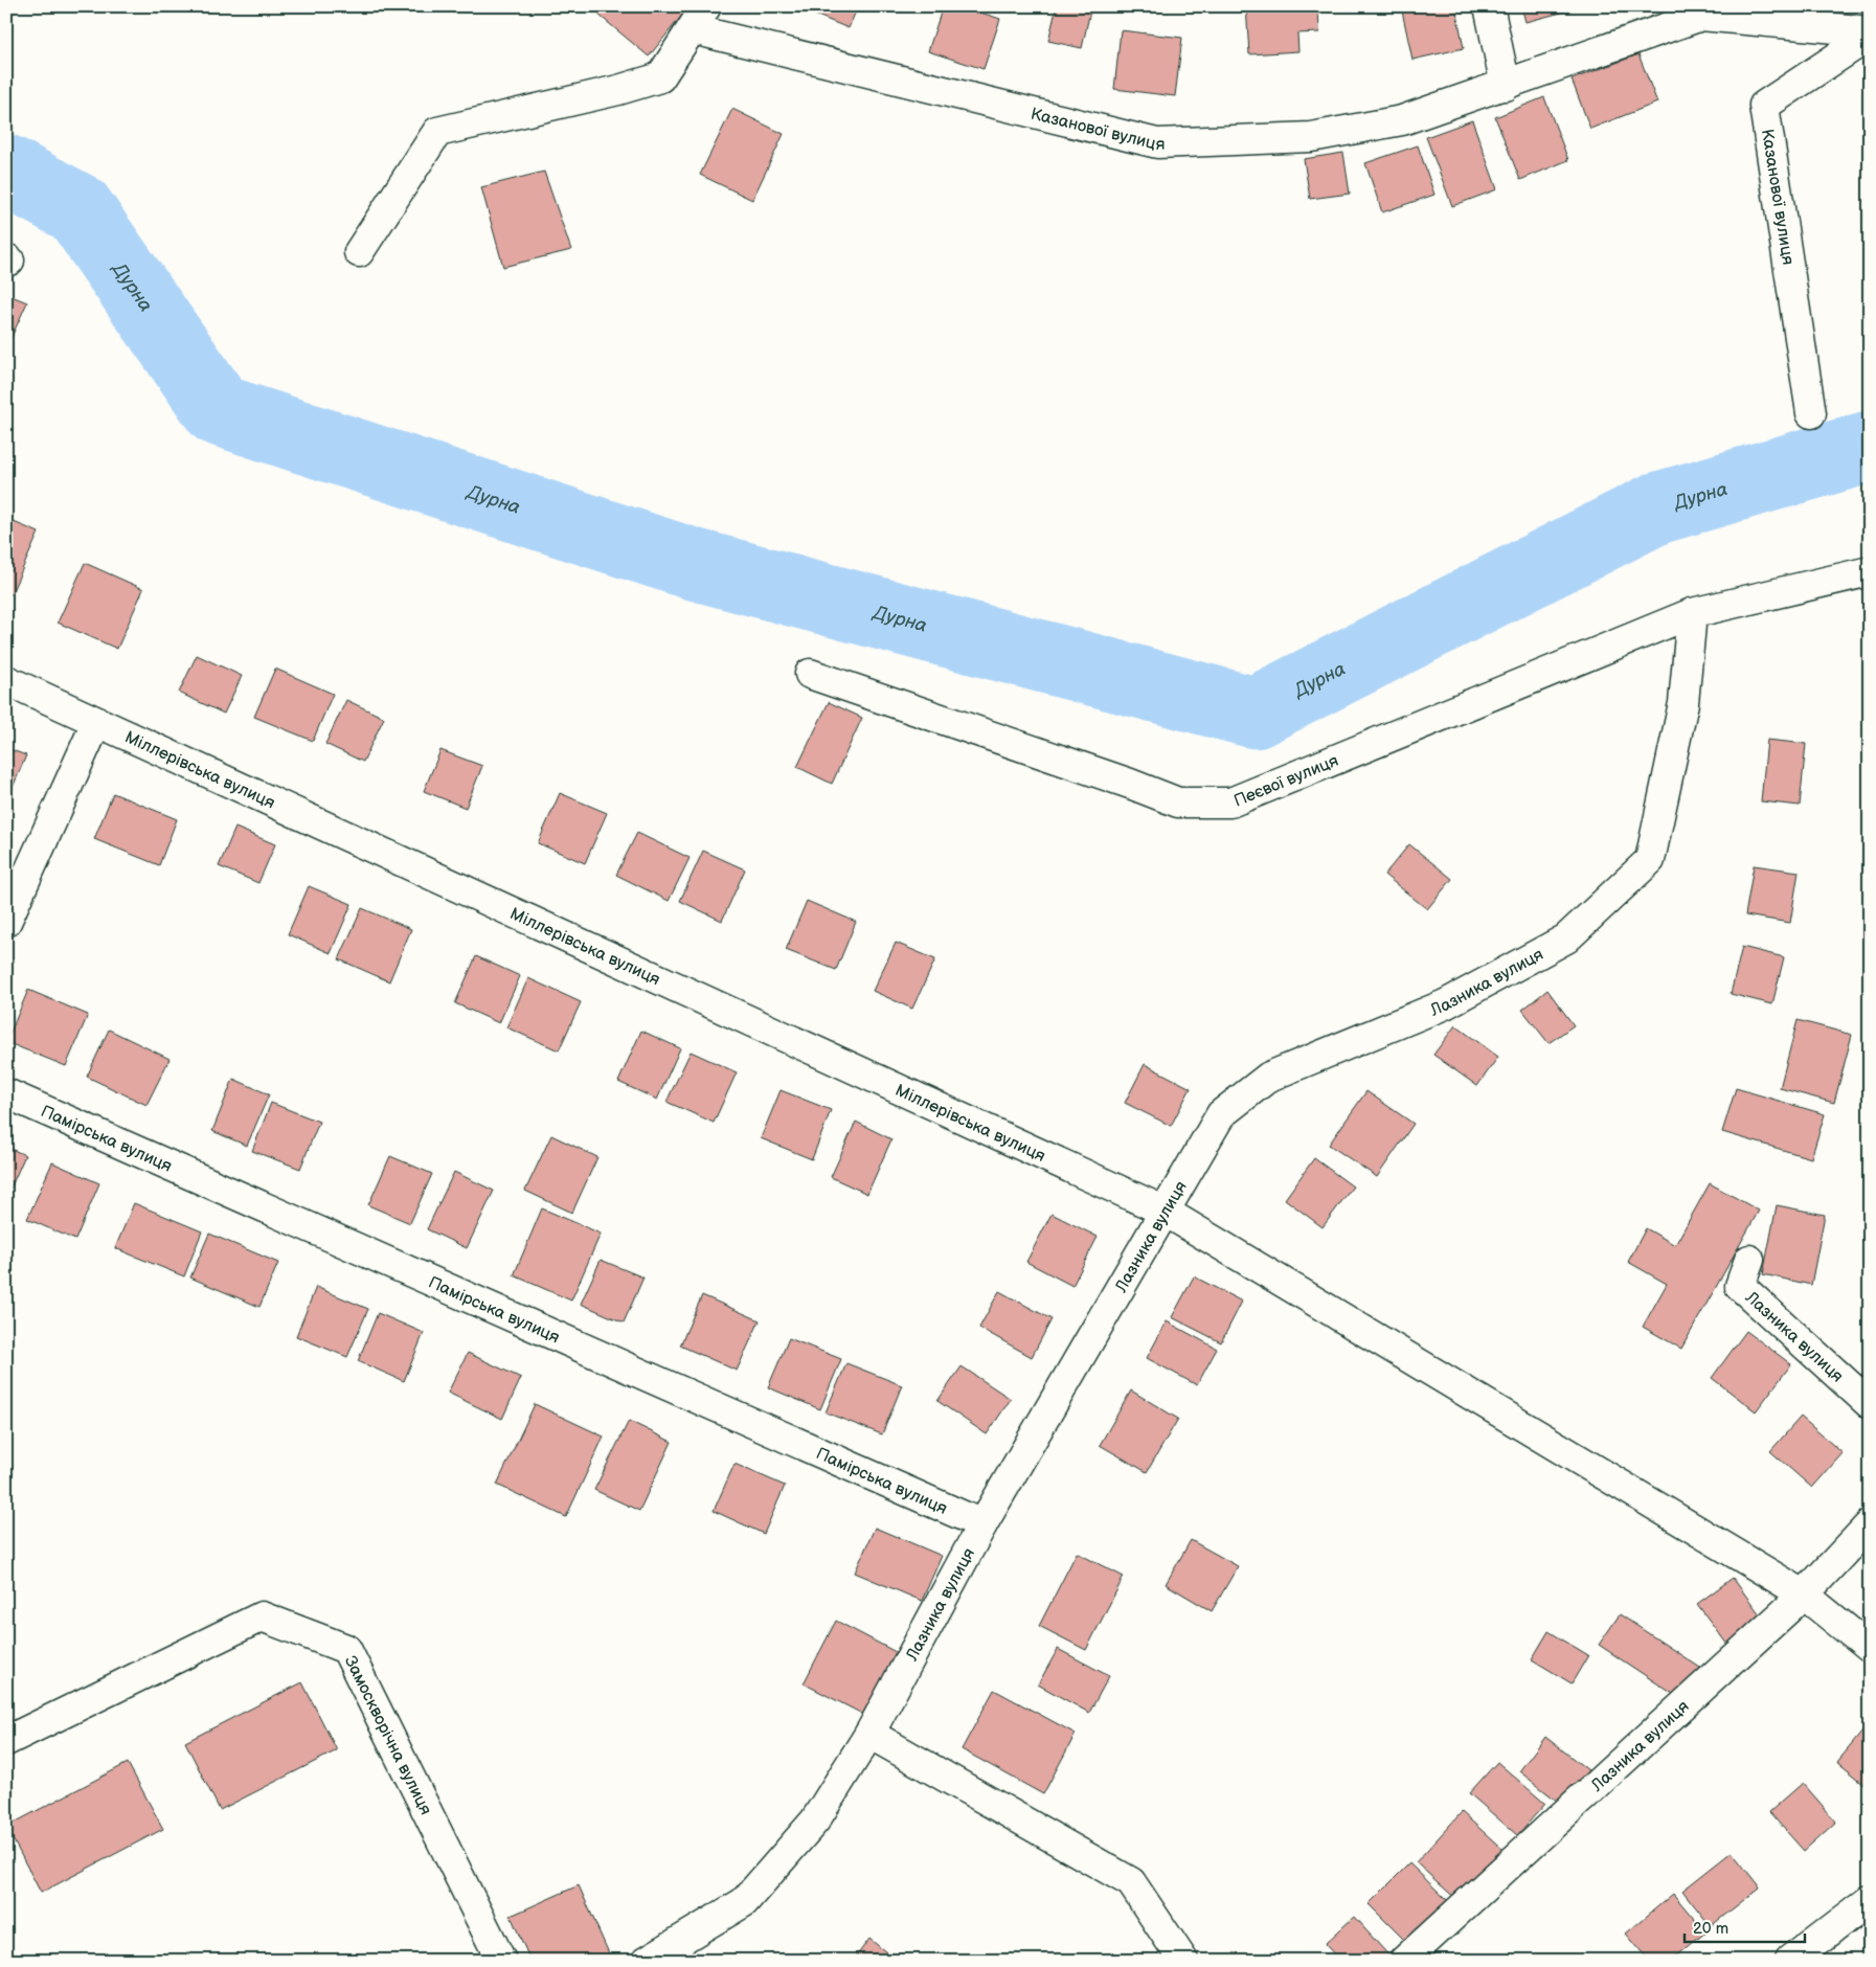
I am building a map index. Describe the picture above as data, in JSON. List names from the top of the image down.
{
  "streets": {
    "street": [
      "Казанової вулиця",
      "Міллерівська вулиця",
      "Пеєвої вулиця",
      "Лазника вулиця",
      "Памірська вулиця",
      "Замоскворічна вулиця"
    ]
  },
  "crossings": [
    ["Міллерівська вулиця", "Лазника вулиця"],
    ["Пеєвої вулиця", "Лазника вулиця"],
    ["Лазника вулиця", "Памірська вулиця"]
  ],
  "water": ["Дурна"],
  "scale_bar": "20 m"
}
